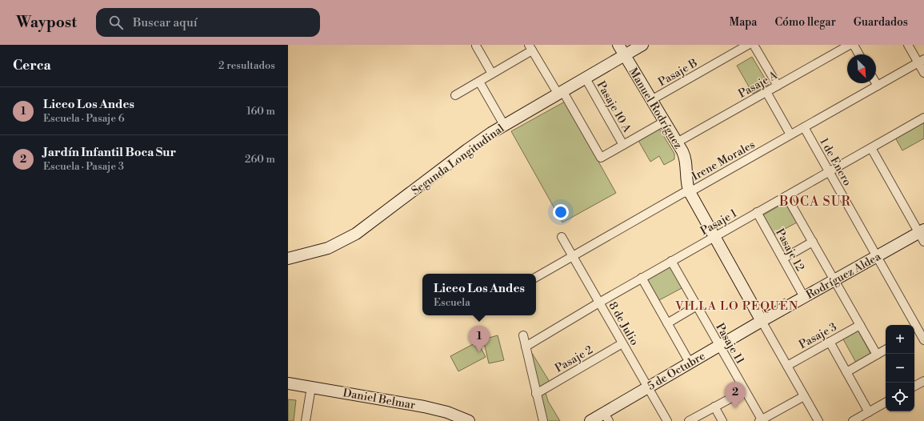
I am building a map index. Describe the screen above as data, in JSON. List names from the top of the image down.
{
  "streets": {
    "street": [
      "Pasaje B",
      "Pasaje A",
      "Pasaje 10 A",
      "Manuel Rodríguez",
      "Segunda Longitudinal",
      "Irene Morales",
      "1 de Enero",
      "Pasaje 1",
      "Pasaje 12",
      "Rodríguez Aldea",
      "8 de Julio",
      "Pasaje 3",
      "Pasaje 11",
      "Pasaje 2",
      "5 de Octubre",
      "Daniel Belmar"
    ]
  },
  "crossings": [
    ["Pasaje B", "Manuel Rodríguez"],
    ["Pasaje A", "Manuel Rodríguez"],
    ["Pasaje 10 A", "Segunda Longitudinal"],
    ["Manuel Rodríguez", "Segunda Longitudinal"],
    ["Manuel Rodríguez", "Irene Morales"],
    ["Manuel Rodríguez", "Pasaje 1"],
    ["Manuel Rodríguez", "Rodríguez Aldea"],
    ["Manuel Rodríguez", "5 de Octubre"],
    ["Irene Morales", "1 de Enero"],
    ["Irene Morales", "8 de Julio"],
    ["1 de Enero", "Pasaje 1"],
    ["1 de Enero", "Rodríguez Aldea"],
    ["Pasaje 1", "Pasaje 12"],
    ["Pasaje 1", "8 de Julio"],
    ["Pasaje 1", "Pasaje 11"],
    ["Pasaje 12", "Rodríguez Aldea"],
    ["Rodríguez Aldea", "5 de Octubre"],
    ["8 de Julio", "Pasaje 2"],
    ["8 de Julio", "5 de Octubre"],
    ["Pasaje 11", "5 de Octubre"]
  ],
  "districts": ["BOCA SUR", "VILLA LO PEQUÉN"],
  "north": "bottom right",
  "page": {
    "header": "Waypost",
    "search": "Buscar aquí",
    "nav": ["Mapa", "Cómo llegar", "Guardados"],
    "heading": ["Cerca", "2 resultados"],
    "list": [
      {
        "mark": "1",
        "name": "Liceo Los Andes",
        "note": "Escuela · Pasaje 6",
        "value": "160 m"
      },
      {
        "mark": "2",
        "name": "Jardín Infantil Boca Sur",
        "note": "Escuela · Pasaje 3",
        "value": "260 m"
      }
    ],
    "popup": ["Liceo Los Andes", "Escuela"],
    "map_buttons": ["+", "−"],
    "pins": ["1", "2"]
  }
}
